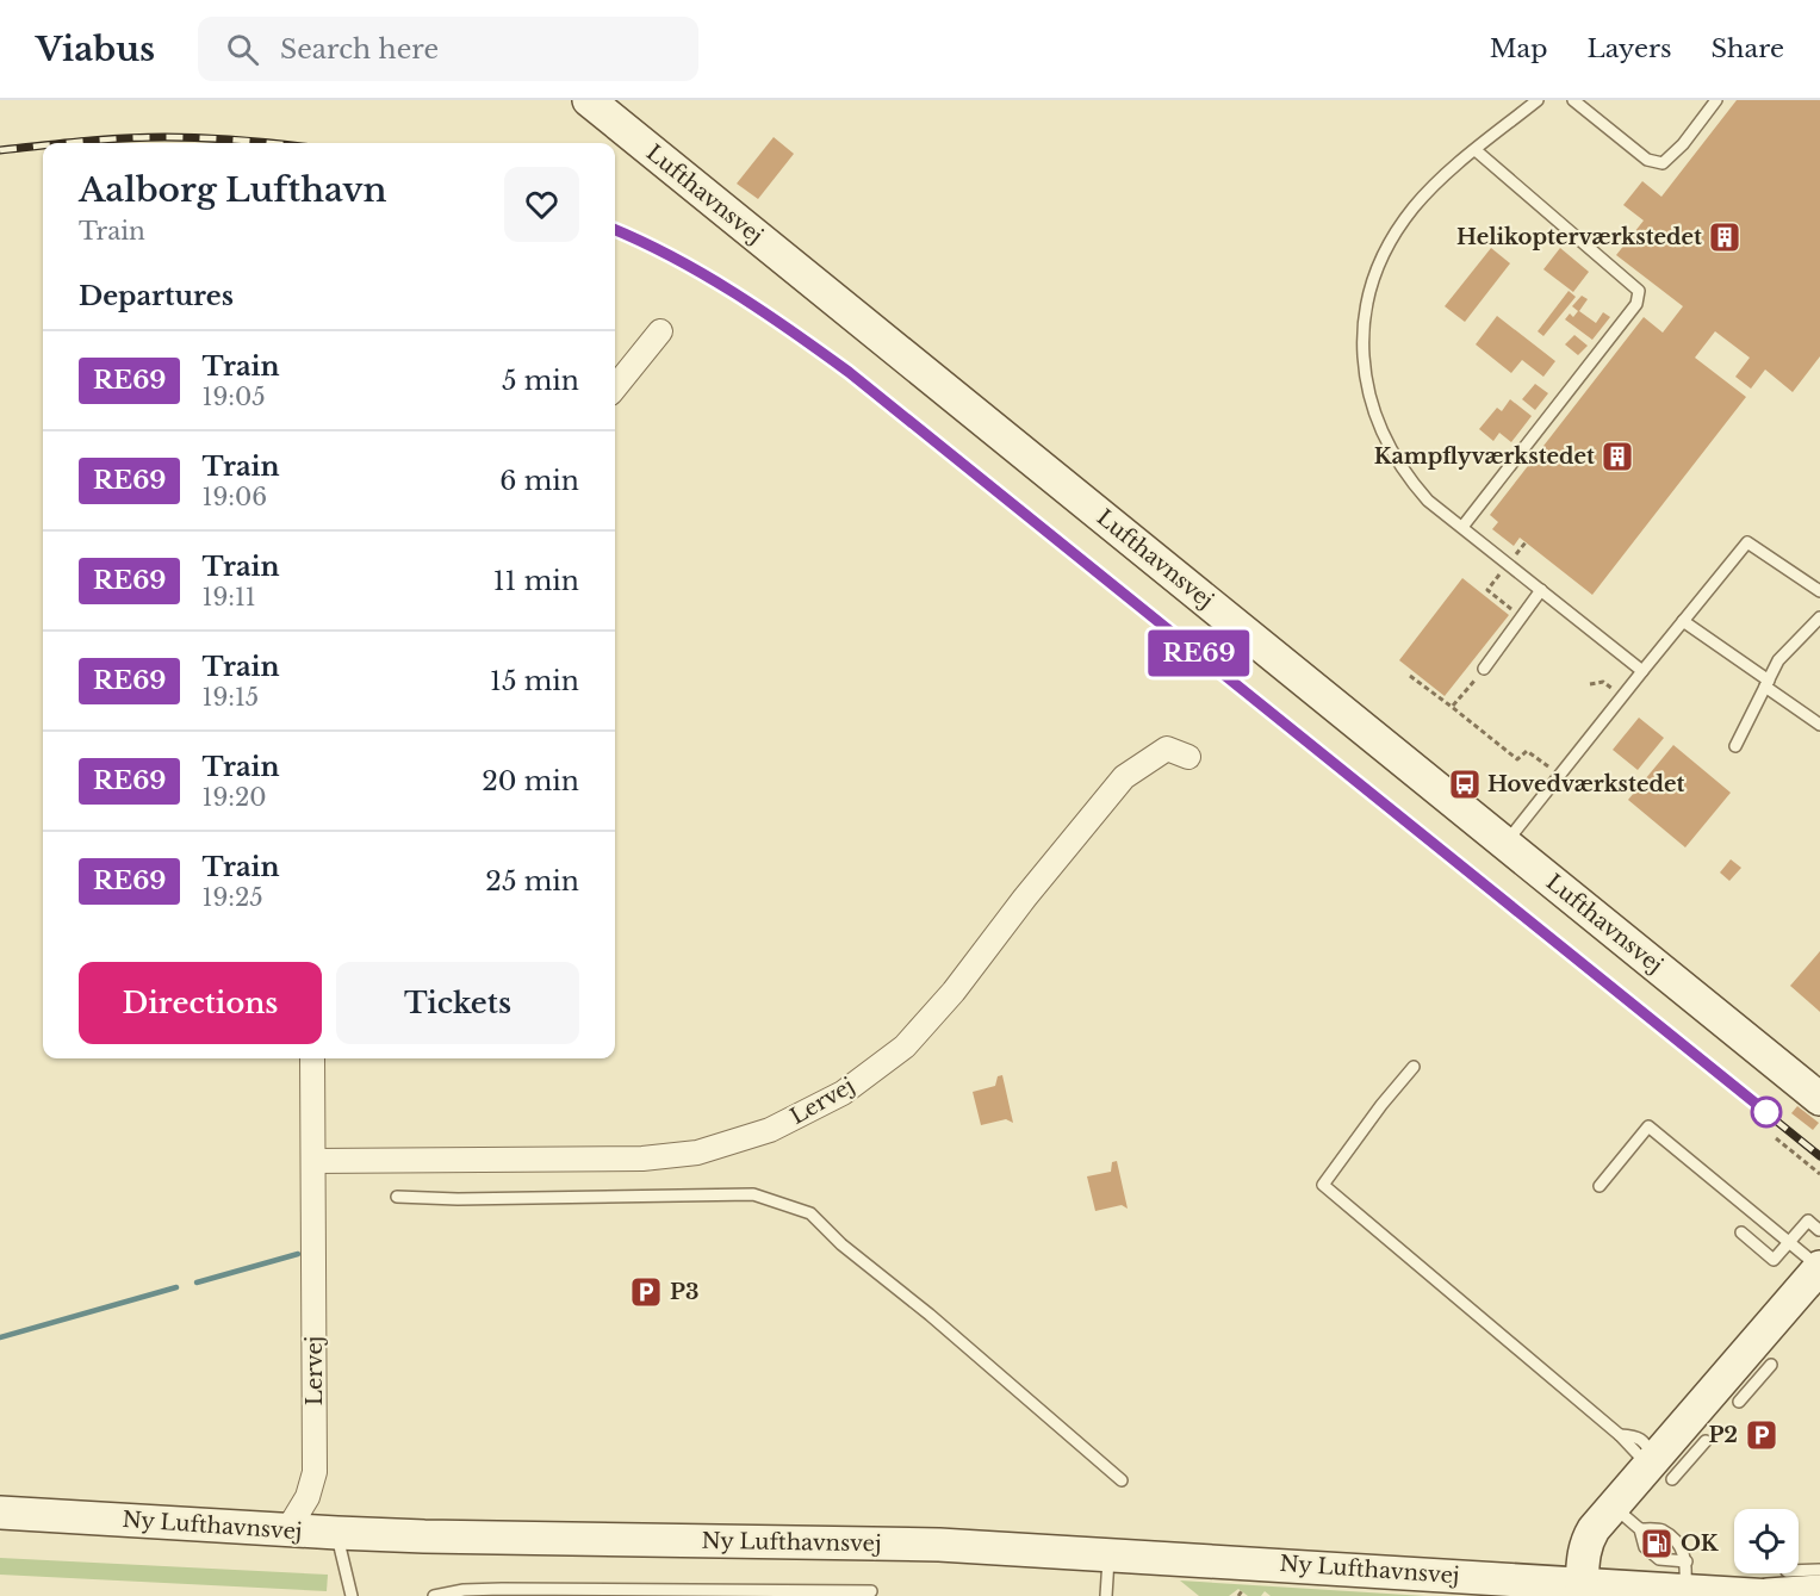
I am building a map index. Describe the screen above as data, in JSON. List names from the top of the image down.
{
  "streets": {
    "street": ["Lufthavnsvej", "Lervej", "Ny Lufthavnsvej"]
  },
  "crossings": [
    ["Lervej", "Ny Lufthavnsvej"]
  ],
  "places": {
    "building": ["Helikopterværkstedet", "Kampflyværkstedet"],
    "bus stop": ["Hovedværkstedet"],
    "parking": ["P3", "P2"],
    "fuel station": ["OK"]
  },
  "page": {
    "header": "Viabus",
    "search": "Search here",
    "nav": ["Map", "Layers", "Share"],
    "on_map": "RE69",
    "heading": [
      ["Aalborg Lufthavn", "Train"],
      "Departures"
    ],
    "list": [
      {
        "mark": "RE69",
        "name": "Train",
        "note": "19:05",
        "value": "5 min"
      },
      {
        "mark": "RE69",
        "name": "Train",
        "note": "19:06",
        "value": "6 min"
      },
      {
        "mark": "RE69",
        "name": "Train",
        "note": "19:11",
        "value": "11 min"
      },
      {
        "mark": "RE69",
        "name": "Train",
        "note": "19:15",
        "value": "15 min"
      },
      {
        "mark": "RE69",
        "name": "Train",
        "note": "19:20",
        "value": "20 min"
      },
      {
        "mark": "RE69",
        "name": "Train",
        "note": "19:25",
        "value": "25 min"
      }
    ],
    "buttons": ["Directions", "Tickets"]
  }
}
